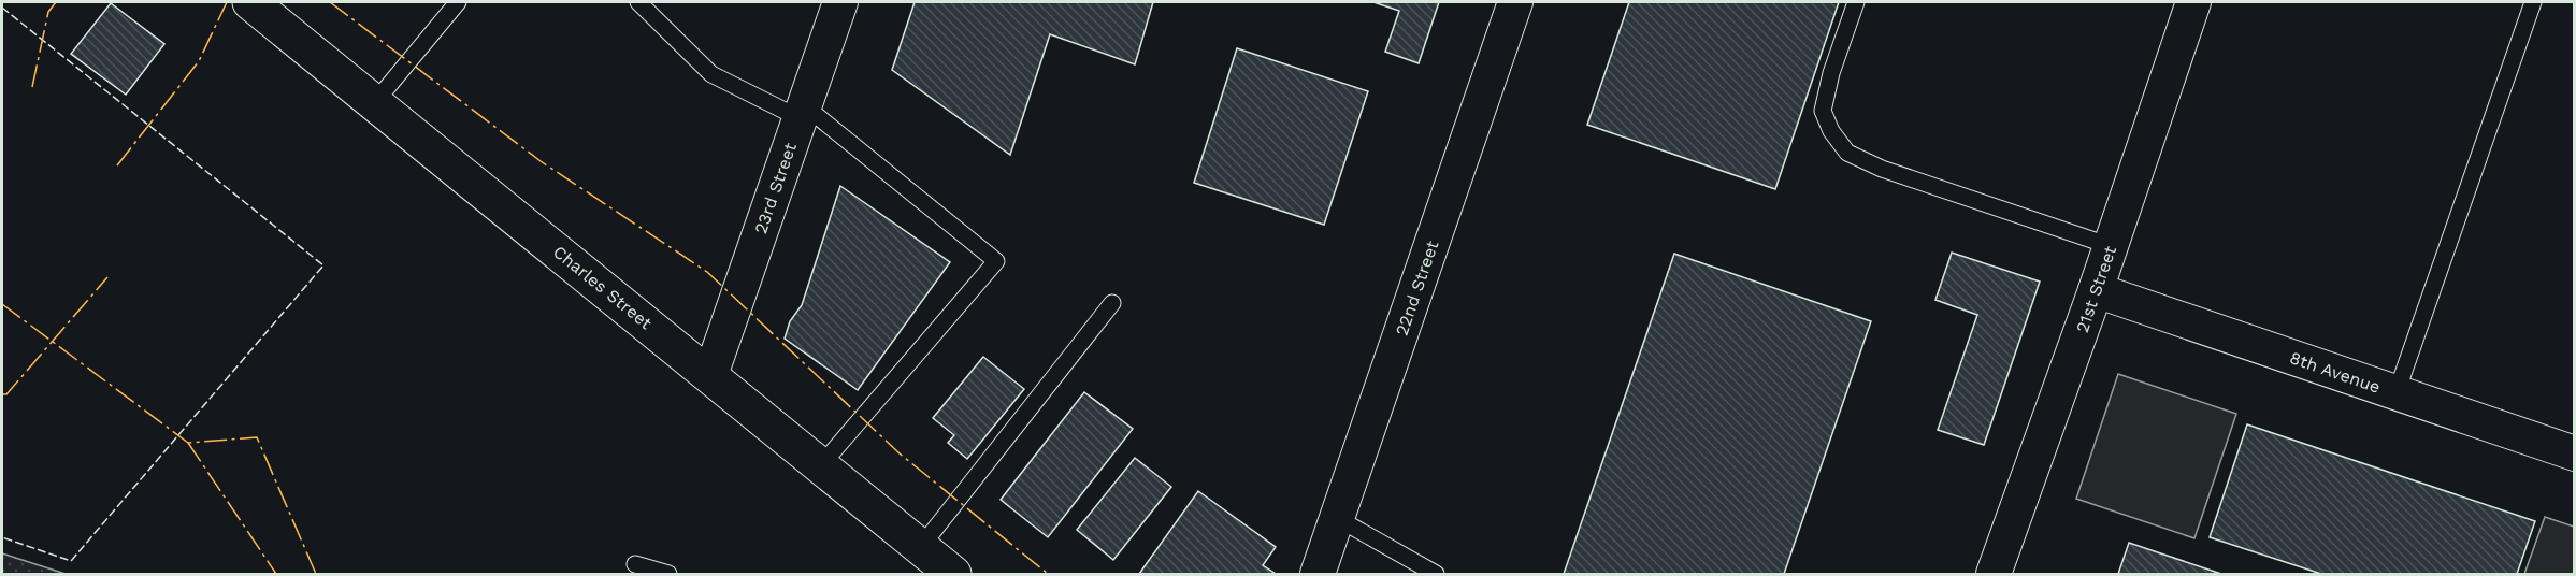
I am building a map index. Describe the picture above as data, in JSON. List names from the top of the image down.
{
  "streets": {
    "main road": ["Charles Street"],
    "street": [
      "23rd Street",
      "22nd Street",
      "21st Street",
      "8th Avenue"
    ]
  },
  "crossings": [
    ["23rd Street", "Charles Street"],
    ["21st Street", "8th Avenue"]
  ]
}
